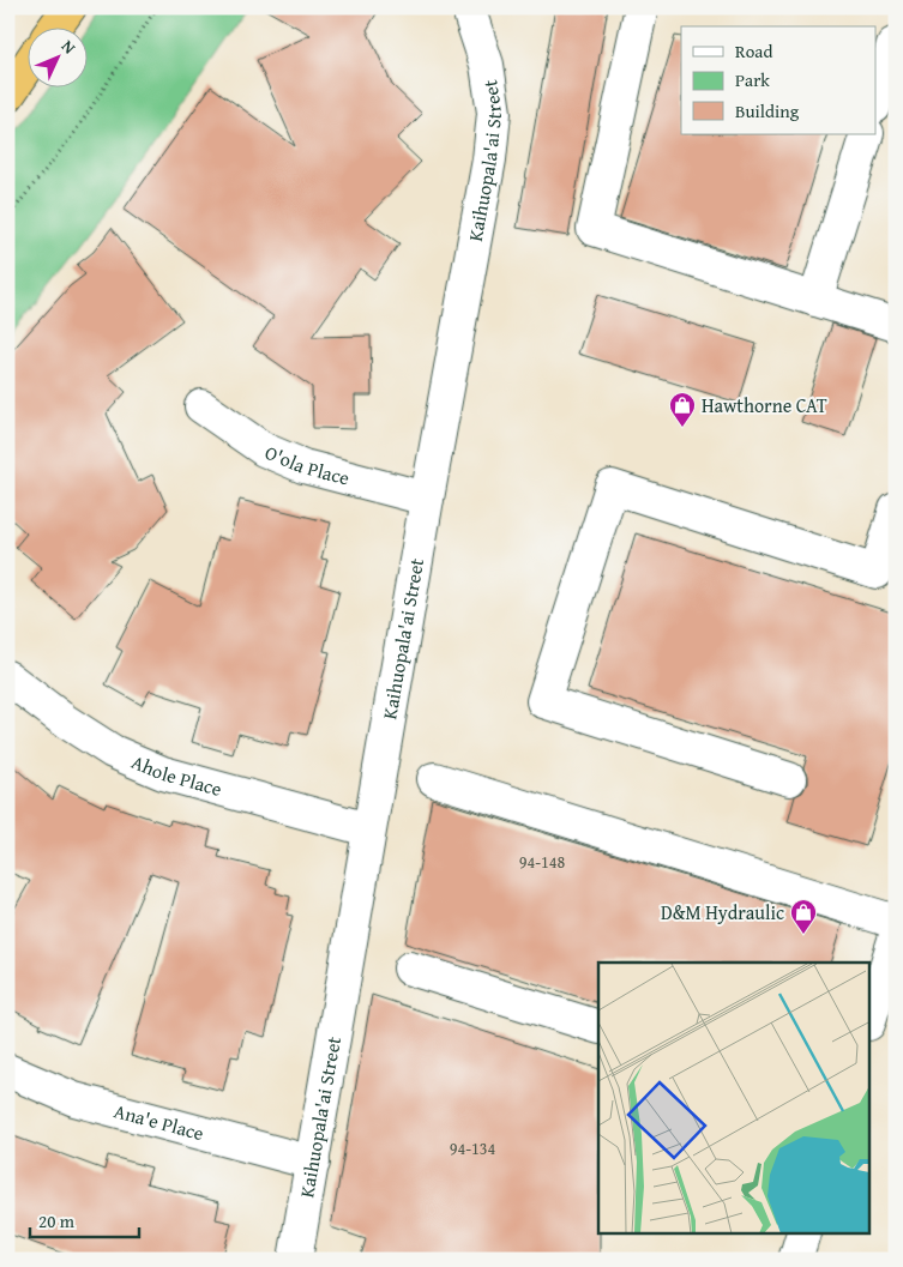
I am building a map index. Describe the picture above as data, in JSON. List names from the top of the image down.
{
  "streets": {
    "street": [
      "Kaihuopala'ai Street",
      "O'ola Place",
      "Ahole Place",
      "Ana'e Place"
    ]
  },
  "crossings": [
    ["Kaihuopala'ai Street", "O'ola Place"],
    ["Kaihuopala'ai Street", "Ahole Place"],
    ["Kaihuopala'ai Street", "Ana'e Place"]
  ],
  "places": {
    "shop": ["Hawthorne CAT", "D&M Hydraulic"]
  },
  "house_numbers": ["94-148", "94-134"],
  "legend": ["Road", "Park", "Building"],
  "scale_bar": "20 m",
  "north": "top right"
}
